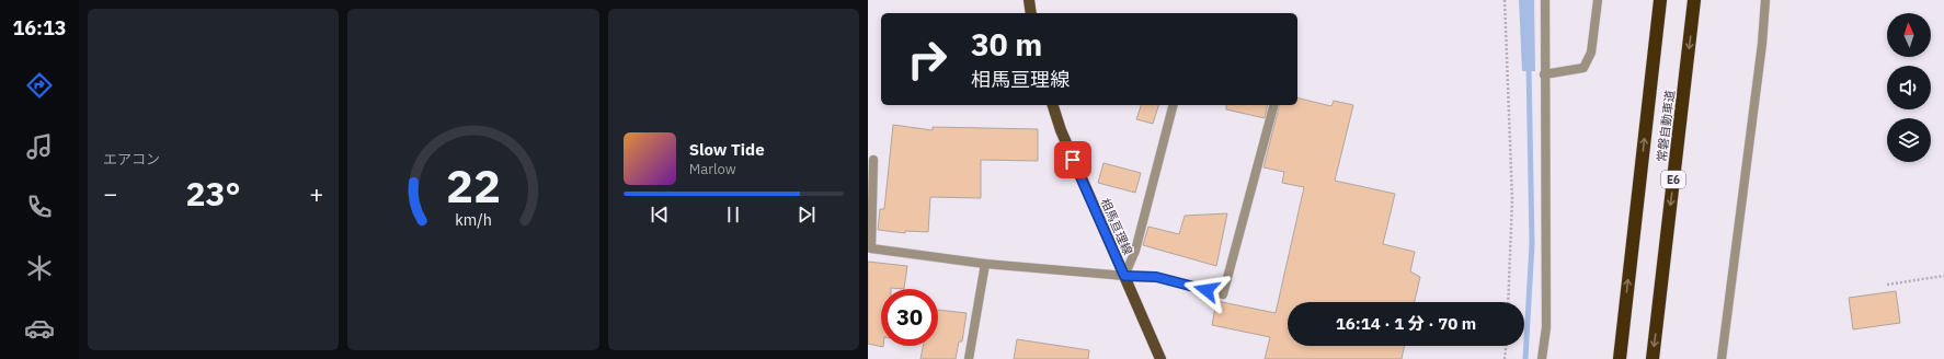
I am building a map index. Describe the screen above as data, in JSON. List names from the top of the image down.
{
  "streets": {
    "highway": ["常磐自動車道", "E6"],
    "main road": ["相馬亘理線"]
  },
  "north": "top",
  "page": {
    "tabs": "16:13",
    "tile": "エアコン",
    "turn": ["30 m", "相馬亘理線"],
    "song": ["Slow Tide", "Marlow"],
    "heat": ["−", "23°", "+"],
    "limit": "30",
    "trip": "16:14 · 1 分 · 70 m",
    "gauge": ["22", "km/h"]
  }
}
